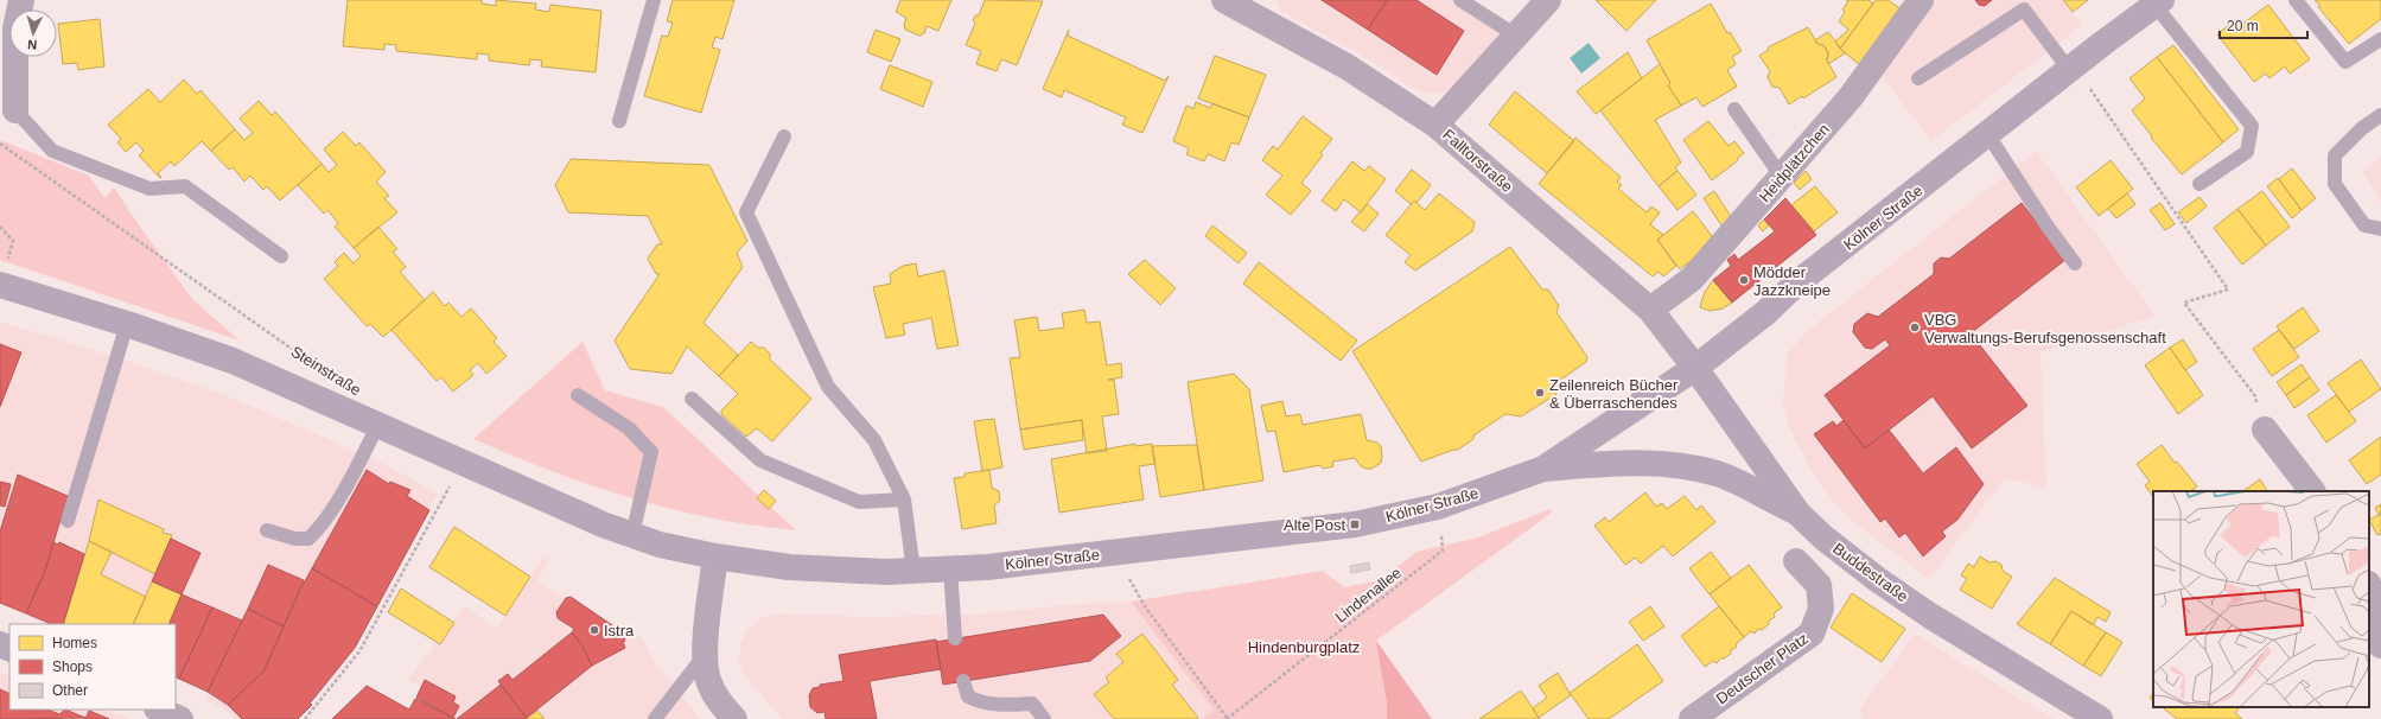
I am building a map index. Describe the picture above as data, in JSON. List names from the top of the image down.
{
  "streets": {
    "main road": ["Kölner Straße", "Steinstraße", "Buddestraße"],
    "street": ["Falltorstraße", "Heidplätzchen", "Deutscher Platz"],
    "path": ["Lindenallee"]
  },
  "crossings": [
    ["Falltorstraße", "Heidplätzchen"],
    ["Falltorstraße", "Kölner Straße"],
    ["Falltorstraße", "Buddestraße"],
    ["Kölner Straße", "Steinstraße"],
    ["Kölner Straße", "Buddestraße"],
    ["Kölner Straße", "Lindenallee"]
  ],
  "parks": ["Hindenburgplatz"],
  "places": {
    "other": [
      "Mödder Jazzkneipe",
      "VBG Verwaltungs-Berufsgenossenschaft",
      "Zeilenreich Bücher & Überraschendes",
      "Istra"
    ],
    "transit": ["Alte Post"]
  },
  "legend": ["Homes", "Shops", "Other"],
  "scale_bar": "20 m",
  "north": "bottom"
}
